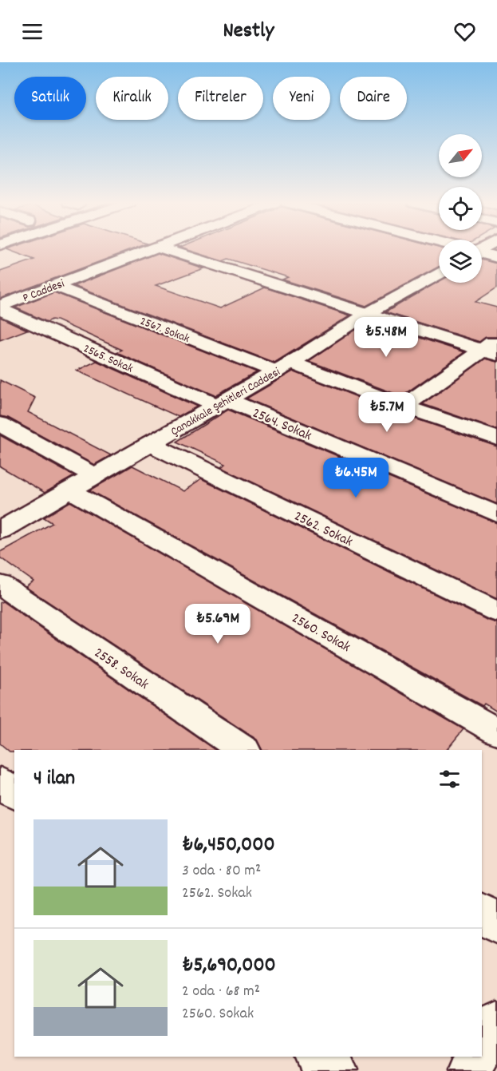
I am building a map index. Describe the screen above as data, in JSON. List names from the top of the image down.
{
  "streets": {
    "street": [
      "P Caddesi",
      "2567. Sokak",
      "2565. Sokak",
      "Çanakkale Şehitleri Caddesi",
      "2564. Sokak",
      "2562. Sokak",
      "2560. Sokak",
      "2558. Sokak"
    ]
  },
  "crossings": [
    ["P Caddesi", "2567. Sokak"],
    ["P Caddesi", "2565. Sokak"],
    ["2567. Sokak", "Çanakkale Şehitleri Caddesi"],
    ["2565. Sokak", "Çanakkale Şehitleri Caddesi"],
    ["2565. Sokak", "2564. Sokak"],
    ["Çanakkale Şehitleri Caddesi", "2564. Sokak"],
    ["Çanakkale Şehitleri Caddesi", "2562. Sokak"],
    ["Çanakkale Şehitleri Caddesi", "2560. Sokak"]
  ],
  "north": "top right",
  "page": {
    "header": "Nestly",
    "chip": [
      "Satılık",
      "Kiralık",
      "Filtreler",
      "Yeni",
      "Daire"
    ],
    "price": [
      "₺5.48M",
      "₺5.7M",
      "₺6.45M",
      "₺5.69M"
    ],
    "heading": "4 ilan",
    "list": [
      {
        "name": "₺6,450,000",
        "note": "3 oda · 80 m² · 2562. Sokak"
      },
      {
        "name": "₺5,690,000",
        "note": "2 oda · 68 m² · 2560. Sokak"
      }
    ]
  }
}
